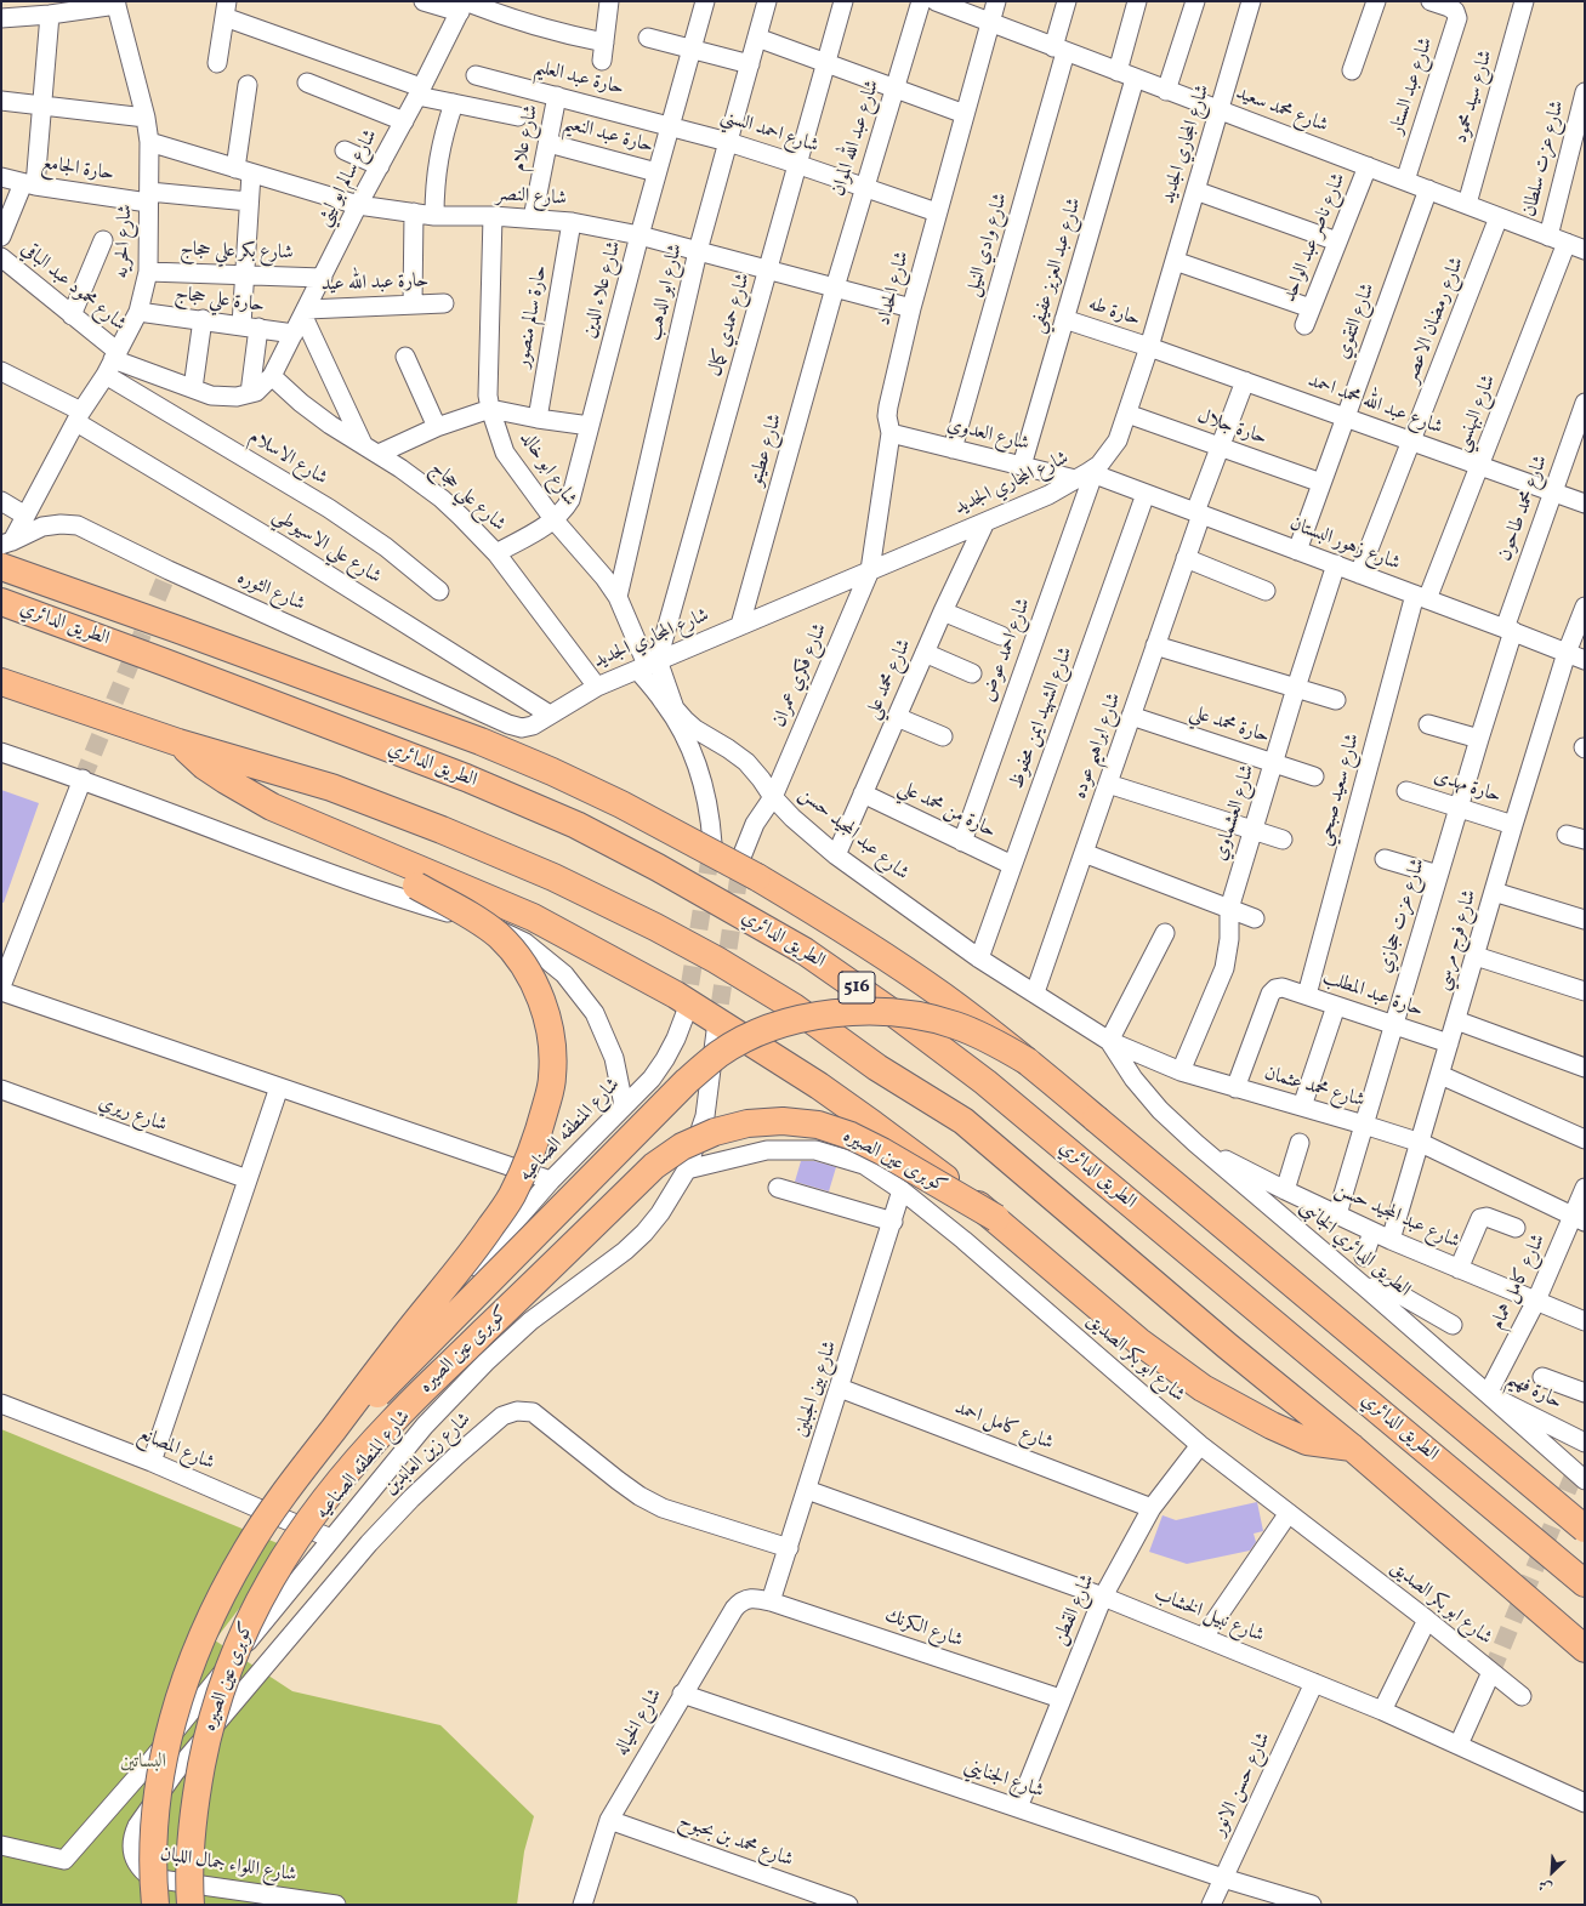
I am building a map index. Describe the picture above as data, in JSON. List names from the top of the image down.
{
  "streets": {
    "highway": ["الطريق الدائري", "516", "كوبرى عين الصيره"],
    "street": [
      "حارة عبد العليم",
      "شارع عبد الستار",
      "شارع سيد محمود",
      "شارع محمد سعيد",
      "شارع احمد السني",
      "حارة عبد النعيم",
      "شارع علام",
      "شارع عبد الله الموان",
      "شارع المجاري الجديد",
      "شارع عزت سلطان",
      "حارة الجامع",
      "شارع سالم ابو ليثي",
      "شارع النصر",
      "شارع ناصر عبد الواحد",
      "شارع الحريه",
      "شارع وادي النيل",
      "شارع بكر علي حجاج",
      "شارع عبد العزيز عفيفي",
      "حارة عبد الله عيد",
      "شارع محمود عبد الباقي",
      "شارع الحداد",
      "شارع علاء الدين",
      "شارع ابو الدهب",
      "حارة علي حجاج",
      "حارة طه",
      "حارة سالم منصور",
      "شارع رمضان الاعصر",
      "شارع التقوي",
      "شارع حمدي كمال",
      "شارع عبد الله محمد احمد",
      "شارع البهنسي",
      "حارة جلال",
      "شارع العدوي",
      "شارع عطيتو",
      "شارع الاسلام",
      "شارع ابو خالد",
      "شارع علي حجاج",
      "شارع محمد طاحون",
      "شارع زهور البستان",
      "شارع علي الاسيوطي",
      "شارع الثوره",
      "شارع احمد عوض",
      "شارع فكري عمران",
      "شارع محمد علي",
      "شارع الشهيد ايمن محفوظ",
      "حارة محمد علي",
      "شارع ابراهيم عوده",
      "حارة مهدى",
      "شارع سعيد صبحي",
      "حارة من محمد علي",
      "شارع العشماوي",
      "شارع عبد المجيد حسن",
      "شارع عزت حجازي",
      "شارع فرج مرسي",
      "حارة عبد المطلب",
      "شارع محمد عثمان",
      "شارع ريري",
      "شارع المنطقه الصناعيه",
      "الطريق الدائري الجانبى",
      "شارع كامل همام",
      "شارع ابو بكر الصديق",
      "شارع بين الجبلين",
      "حارة فهيم",
      "شارع كامل احمد",
      "شارع المصانع",
      "شارع زين العابدين",
      "شارع القطن",
      "شارع نبيل الخشاب",
      "شارع الكرنك",
      "شارع الخياله",
      "شارع الجنايني",
      "شارع حسن الانور",
      "شارع محمد بن بحبوح",
      "شارع اللواء جمال اللبان"
    ]
  },
  "crossings": [
    ["حارة عبد العليم", "شارع احمد السني"],
    ["حارة عبد العليم", "شارع علام"],
    ["حارة عبد العليم", "شارع علاء الدين"],
    ["شارع عبد الستار", "شارع محمد سعيد"],
    ["شارع سيد محمود", "شارع محمد سعيد"],
    ["شارع محمد سعيد", "شارع المجاري الجديد"],
    ["شارع محمد سعيد", "شارع عزت سلطان"],
    ["شارع محمد سعيد", "شارع ناصر عبد الواحد"],
    ["شارع محمد سعيد", "شارع وادي النيل"],
    ["شارع محمد سعيد", "شارع عبد العزيز عفيفي"],
    ["شارع محمد سعيد", "شارع الحداد"],
    ["شارع محمد سعيد", "شارع رمضان الاعصر"],
    ["شارع محمد سعيد", "شارع التقوي"],
    ["شارع محمد سعيد", "شارع البهنسي"],
    ["شارع احمد السني", "شارع عبد الله الموان"],
    ["شارع احمد السني", "شارع الحداد"],
    ["شارع احمد السني", "شارع علاء الدين"],
    ["شارع احمد السني", "شارع ابو الدهب"],
    ["شارع احمد السني", "شارع حمدي كمال"],
    ["حارة عبد النعيم", "شارع علام"],
    ["حارة عبد النعيم", "شارع علاء الدين"],
    ["شارع علام", "شارع النصر"],
    ["شارع عبد الله الموان", "شارع النصر"],
    ["شارع عبد الله الموان", "شارع عطيتو"],
    ["شارع المجاري الجديد", "شارع الحداد"],
    ["شارع المجاري الجديد", "حارة طه"],
    ["شارع المجاري الجديد", "شارع حمدي كمال"],
    ["شارع المجاري الجديد", "شارع عبد الله محمد احمد"],
    ["شارع المجاري الجديد", "حارة جلال"],
    ["شارع المجاري الجديد", "شارع العدوي"],
    ["شارع المجاري الجديد", "شارع عطيتو"],
    ["شارع المجاري الجديد", "شارع ابو خالد"],
    ["شارع المجاري الجديد", "شارع علي حجاج"],
    ["شارع المجاري الجديد", "شارع زهور البستان"],
    ["شارع المجاري الجديد", "شارع علي الاسيوطي"],
    ["شارع المجاري الجديد", "شارع الثوره"],
    ["شارع المجاري الجديد", "شارع احمد عوض"],
    ["شارع المجاري الجديد", "شارع فكري عمران"],
    ["شارع المجاري الجديد", "شارع محمد علي"],
    ["شارع المجاري الجديد", "شارع عبد المجيد حسن"],
    ["حارة الجامع", "شارع الحريه"],
    ["شارع سالم ابو ليثي", "شارع النصر"],
    ["شارع سالم ابو ليثي", "شارع بكر علي حجاج"],
    ["شارع سالم ابو ليثي", "حارة عبد الله عيد"],
    ["شارع سالم ابو ليثي", "حارة علي حجاج"],
    ["شارع سالم ابو ليثي", "شارع علي حجاج"],
    ["شارع النصر", "شارع الحريه"],
    ["شارع النصر", "شارع الحداد"],
    ["شارع النصر", "شارع علاء الدين"],
    ["شارع النصر", "شارع ابو الدهب"],
    ["شارع النصر", "حارة سالم منصور"],
    ["شارع النصر", "شارع حمدي كمال"],
    ["شارع النصر", "شارع عطيتو"],
    ["شارع النصر", "شارع ابو خالد"],
    ["شارع الحريه", "شارع بكر علي حجاج"],
    ["شارع الحريه", "شارع محمود عبد الباقي"],
    ["شارع الحريه", "حارة علي حجاج"],
    ["شارع الحريه", "شارع الاسلام"],
    ["شارع الحريه", "شارع علي الاسيوطي"],
    ["شارع الحريه", "شارع الثوره"],
    ["شارع وادي النيل", "شارع العدوي"],
    ["شارع عبد العزيز عفيفي", "حارة طه"],
    ["شارع عبد العزيز عفيفي", "شارع العدوي"],
    ["شارع محمود عبد الباقي", "شارع الاسلام"],
    ["شارع الحداد", "شارع العدوي"],
    ["شارع الحداد", "شارع فكري عمران"],
    ["شارع علاء الدين", "شارع ابو خالد"],
    ["شارع علاء الدين", "شارع علي حجاج"],
    ["شارع ابو الدهب", "شارع ابو خالد"],
    ["حارة طه", "شارع عبد الله محمد احمد"],
    ["شارع رمضان الاعصر", "شارع عبد الله محمد احمد"],
    ["شارع رمضان الاعصر", "شارع زهور البستان"],
    ["شارع التقوي", "شارع عبد الله محمد احمد"],
    ["شارع التقوي", "حارة جلال"],
    ["شارع التقوي", "شارع زهور البستان"],
    ["شارع حمدي كمال", "شارع ابو خالد"],
    ["شارع حمدي كمال", "شارع عبد المجيد حسن"],
    ["شارع عبد الله محمد احمد", "شارع البهنسي"],
    ["شارع عبد الله محمد احمد", "شارع محمد طاحون"],
    ["شارع عبد الله محمد احمد", "شارع ابراهيم عوده"],
    ["شارع البهنسي", "شارع زهور البستان"],
    ["شارع البهنسي", "شارع سعيد صبحي"],
    ["حارة جلال", "شارع ابراهيم عوده"],
    ["شارع العدوي", "شارع زهور البستان"],
    ["شارع العدوي", "شارع احمد عوض"],
    ["شارع ابو خالد", "شارع عبد المجيد حسن"],
    ["شارع محمد طاحون", "شارع زهور البستان"],
    ["شارع محمد طاحون", "شارع عزت حجازي"],
    ["شارع زهور البستان", "شارع احمد عوض"],
    ["شارع زهور البستان", "شارع الشهيد ايمن محفوظ"],
    ["شارع زهور البستان", "شارع ابراهيم عوده"],
    ["شارع زهور البستان", "شارع سعيد صبحي"],
    ["شارع زهور البستان", "شارع العشماوي"],
    ["شارع زهور البستان", "شارع عزت حجازي"],
    ["شارع زهور البستان", "شارع فرج مرسي"],
    ["شارع احمد عوض", "حارة من محمد علي"],
    ["شارع فكري عمران", "شارع عبد المجيد حسن"],
    ["شارع محمد علي", "حارة من محمد علي"],
    ["شارع محمد علي", "شارع عبد المجيد حسن"],
    ["شارع الشهيد ايمن محفوظ", "حارة من محمد علي"],
    ["شارع الشهيد ايمن محفوظ", "شارع عبد المجيد حسن"],
    ["حارة محمد علي", "شارع ابراهيم عوده"],
    ["حارة محمد علي", "شارع العشماوي"],
    ["شارع ابراهيم عوده", "شارع عبد المجيد حسن"],
    ["شارع ابراهيم عوده", "شارع محمد عثمان"],
    ["حارة مهدى", "شارع عزت حجازي"],
    ["حارة مهدى", "شارع فرج مرسي"],
    ["شارع سعيد صبحي", "حارة عبد المطلب"],
    ["شارع العشماوي", "شارع محمد عثمان"],
    ["شارع عبد المجيد حسن", "شارع عزت حجازي"],
    ["شارع عبد المجيد حسن", "شارع فرج مرسي"],
    ["شارع عبد المجيد حسن", "شارع محمد عثمان"],
    ["شارع عبد المجيد حسن", "الطريق الدائري الجانبى"],
    ["شارع عبد المجيد حسن", "شارع كامل همام"],
    ["شارع عزت حجازي", "حارة عبد المطلب"],
    ["شارع عزت حجازي", "شارع محمد عثمان"],
    ["شارع فرج مرسي", "حارة عبد المطلب"],
    ["شارع فرج مرسي", "شارع محمد عثمان"],
    ["حارة عبد المطلب", "شارع محمد عثمان"],
    ["شارع محمد عثمان", "الطريق الدائري الجانبى"],
    ["شارع محمد عثمان", "شارع كامل همام"],
    ["شارع المنطقه الصناعيه", "شارع ابو بكر الصديق"],
    ["شارع المنطقه الصناعيه", "شارع المصانع"],
    ["الطريق الدائري الجانبى", "شارع كامل همام"],
    ["الطريق الدائري الجانبى", "حارة فهيم"],
    ["شارع كامل همام", "حارة فهيم"],
    ["شارع ابو بكر الصديق", "شارع بين الجبلين"],
    ["شارع ابو بكر الصديق", "شارع القطن"],
    ["شارع بين الجبلين", "شارع كامل احمد"],
    ["شارع بين الجبلين", "شارع زين العابدين"],
    ["شارع بين الجبلين", "شارع نبيل الخشاب"],
    ["شارع بين الجبلين", "شارع الكرنك"],
    ["شارع بين الجبلين", "شارع الخياله"],
    ["شارع كامل احمد", "شارع القطن"],
    ["شارع زين العابدين", "شارع اللواء جمال اللبان"],
    ["شارع القطن", "شارع نبيل الخشاب"],
    ["شارع القطن", "شارع الكرنك"],
    ["شارع القطن", "شارع الجنايني"],
    ["شارع نبيل الخشاب", "شارع حسن الانور"],
    ["شارع الكرنك", "شارع الخياله"],
    ["شارع الخياله", "شارع الجنايني"],
    ["شارع الخياله", "شارع محمد بن بحبوح"],
    ["شارع الجنايني", "شارع حسن الانور"]
  ],
  "parks": ["البساتين"],
  "north": "bottom left"
}
